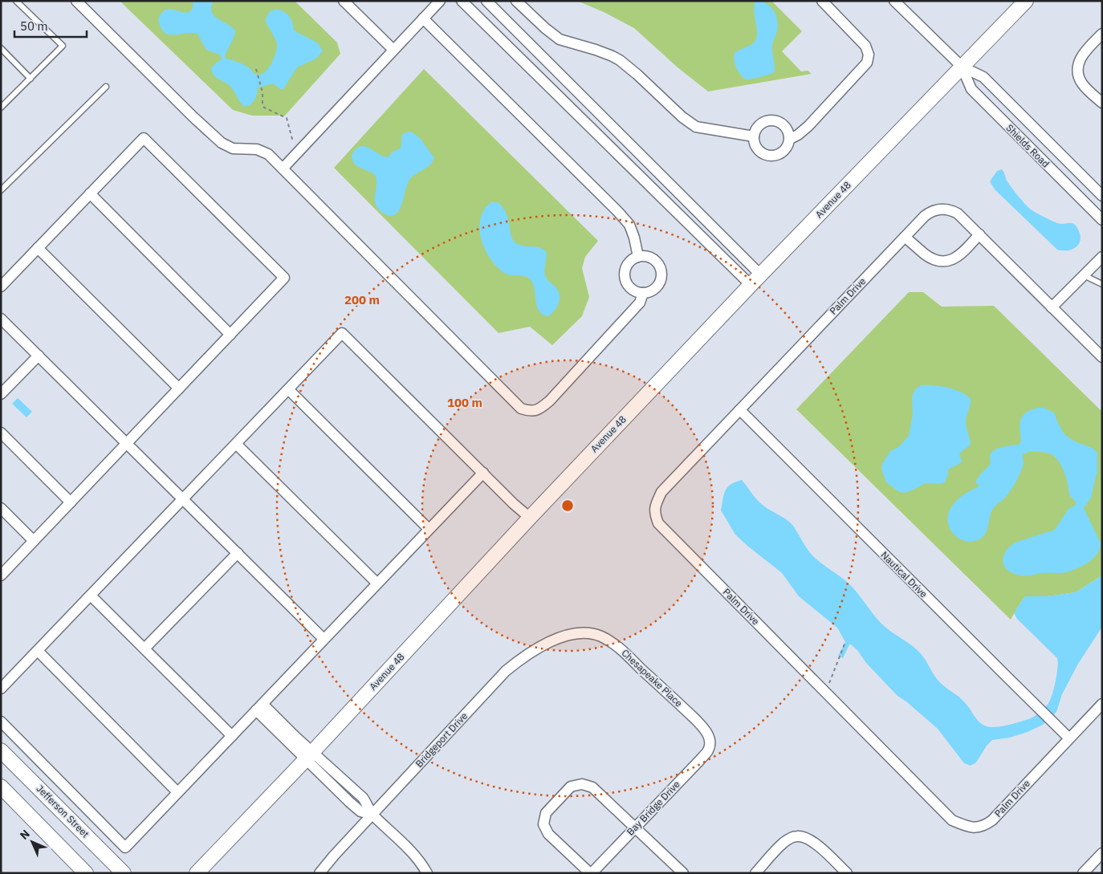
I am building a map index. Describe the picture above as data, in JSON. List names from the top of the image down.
{
  "streets": {
    "main road": ["Avenue 48", "Jefferson Street"],
    "street": [
      "Shields Road",
      "Palm Drive",
      "Nautical Drive",
      "Chesapeake Place",
      "Bridgeport Drive",
      "Bay Bridge Drive"
    ]
  },
  "crossings": [
    ["Shields Road", "Avenue 48"],
    ["Palm Drive", "Nautical Drive"],
    ["Chesapeake Place", "Bridgeport Drive"],
    ["Chesapeake Place", "Bay Bridge Drive"]
  ],
  "scale_bar": "50 m",
  "north": "top left",
  "rings": ["200 m", "100 m"]
}
